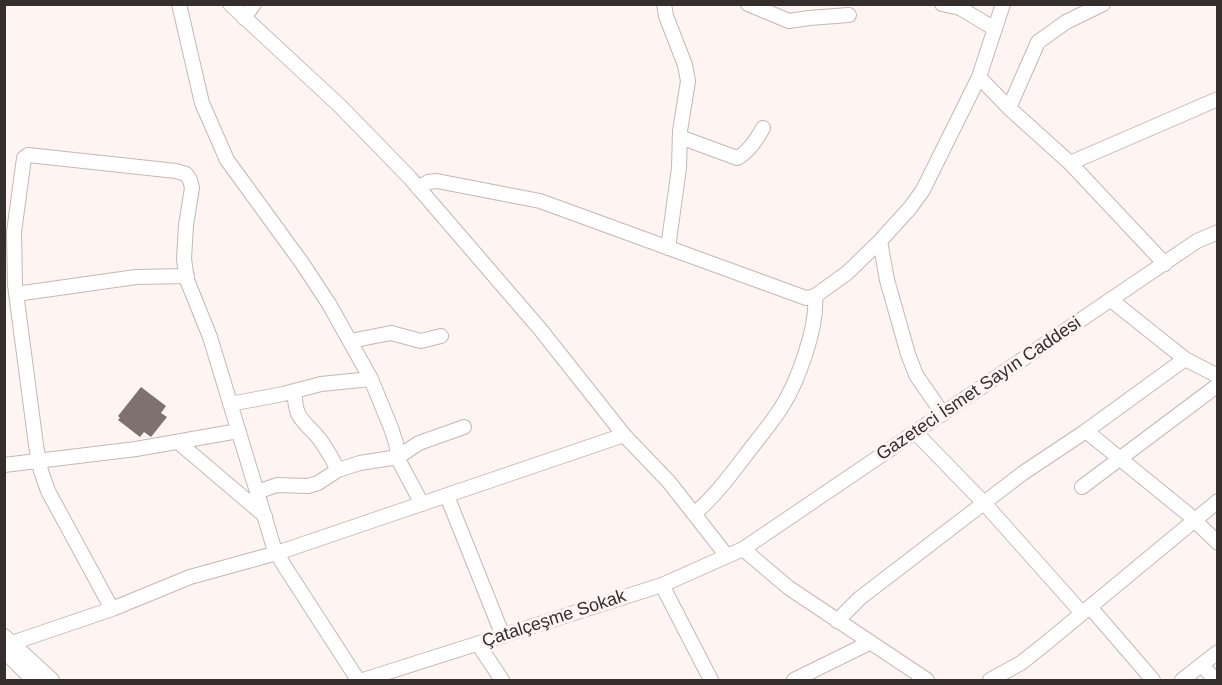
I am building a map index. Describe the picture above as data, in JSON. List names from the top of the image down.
{
  "streets": {
    "street": ["Gazeteci İsmet Sayın Caddesi", "Çatalçeşme Sokak"]
  },
  "crossings": [
    ["Gazeteci İsmet Sayın Caddesi", "Çatalçeşme Sokak"]
  ]
}
